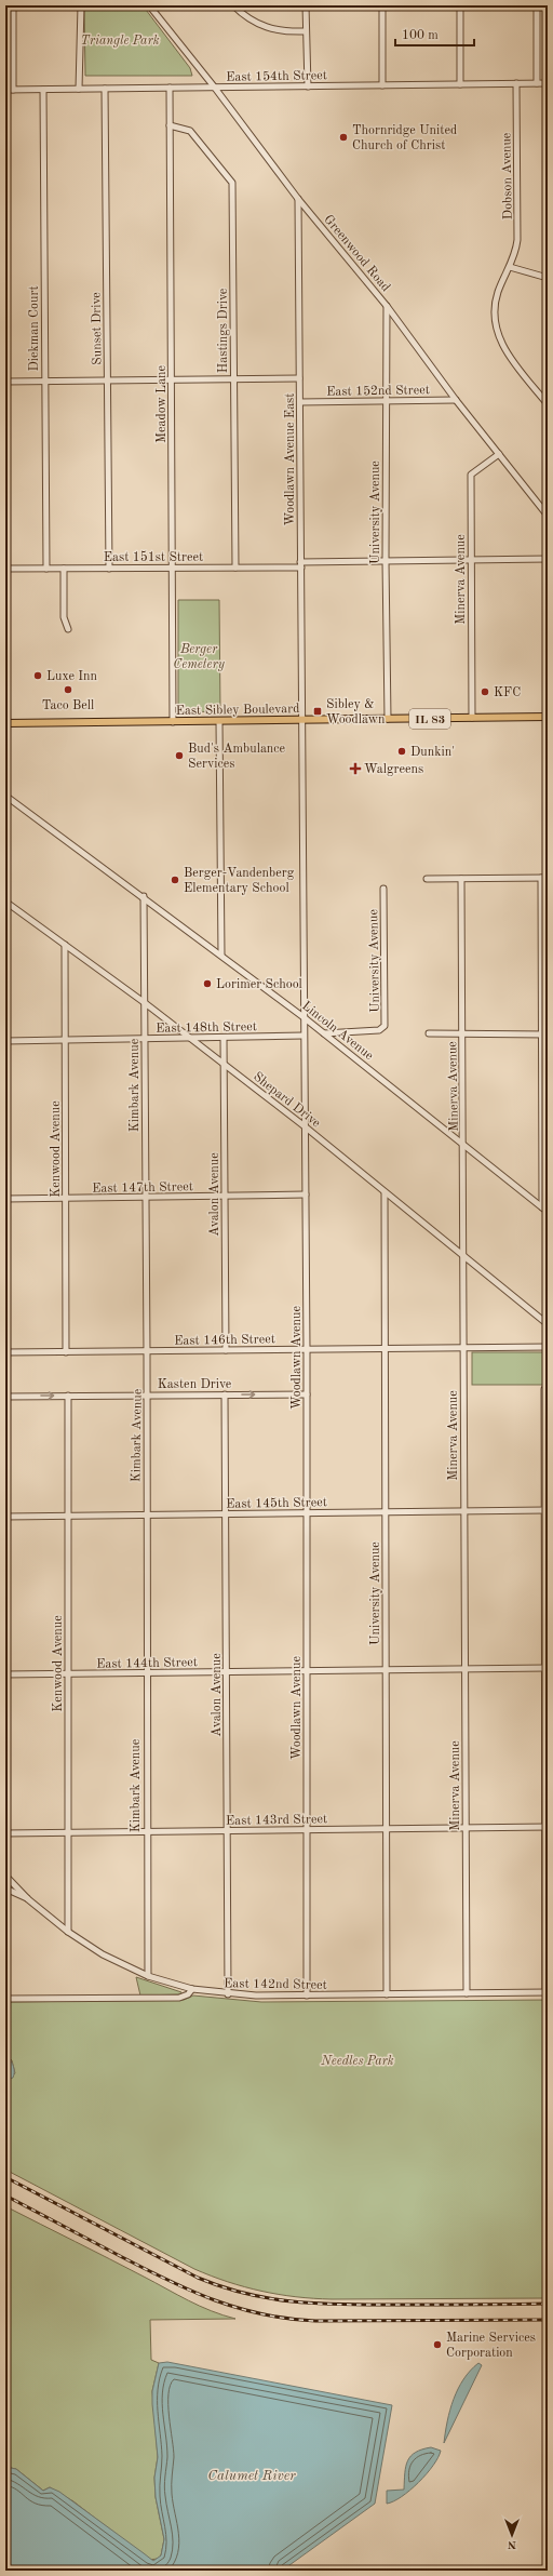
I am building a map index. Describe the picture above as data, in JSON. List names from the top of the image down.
{
  "streets": {
    "main road": ["East Sibley Boulevard", "IL 83"],
    "street": [
      "East 154th Street",
      "Dobson Avenue",
      "Greenwood Road",
      "Diekman Court",
      "Sunset Drive",
      "Hastings Drive",
      "East 152nd Street",
      "Meadow Lane",
      "Woodlawn Avenue East",
      "University Avenue",
      "East 151st Street",
      "Minerva Avenue",
      "East 148th Street",
      "Lincoln Avenue",
      "Kimbark Avenue",
      "Shepard Drive",
      "Kenwood Avenue",
      "East 147th Street",
      "Avalon Avenue",
      "East 146th Street",
      "Woodlawn Avenue",
      "Kasten Drive",
      "East 145th Street",
      "East 144th Street",
      "East 143rd Street",
      "East 142nd Street"
    ]
  },
  "crossings": [
    ["East 154th Street", "Dobson Avenue"],
    ["East 154th Street", "Greenwood Road"],
    ["East 154th Street", "Diekman Court"],
    ["East 154th Street", "Sunset Drive"],
    ["East 154th Street", "Meadow Lane"],
    ["Greenwood Road", "East 152nd Street"],
    ["Greenwood Road", "Woodlawn Avenue East"],
    ["Greenwood Road", "University Avenue"],
    ["Greenwood Road", "Minerva Avenue"],
    ["Diekman Court", "East 151st Street"],
    ["Sunset Drive", "East 151st Street"],
    ["Hastings Drive", "Meadow Lane"],
    ["Hastings Drive", "East 151st Street"],
    ["East 152nd Street", "Woodlawn Avenue East"],
    ["East 152nd Street", "University Avenue"],
    ["Meadow Lane", "East 151st Street"],
    ["Meadow Lane", "East Sibley Boulevard"],
    ["Woodlawn Avenue East", "East 151st Street"],
    ["Woodlawn Avenue East", "East Sibley Boulevard"],
    ["Woodlawn Avenue East", "Woodlawn Avenue"],
    ["University Avenue", "East 151st Street"],
    ["University Avenue", "East Sibley Boulevard"],
    ["University Avenue", "Lincoln Avenue"],
    ["University Avenue", "Shepard Drive"],
    ["University Avenue", "East 146th Street"],
    ["University Avenue", "East 145th Street"],
    ["University Avenue", "East 144th Street"],
    ["University Avenue", "East 143rd Street"],
    ["University Avenue", "East 142nd Street"],
    ["East 151st Street", "Minerva Avenue"],
    ["Minerva Avenue", "East Sibley Boulevard"],
    ["Minerva Avenue", "Lincoln Avenue"],
    ["Minerva Avenue", "Shepard Drive"],
    ["Minerva Avenue", "East 146th Street"],
    ["Minerva Avenue", "East 145th Street"],
    ["Minerva Avenue", "East 144th Street"],
    ["Minerva Avenue", "East 143rd Street"],
    ["Minerva Avenue", "East 142nd Street"],
    ["East Sibley Boulevard", "Woodlawn Avenue"],
    ["East 148th Street", "Kimbark Avenue"],
    ["East 148th Street", "Shepard Drive"],
    ["East 148th Street", "Kenwood Avenue"],
    ["East 148th Street", "Avalon Avenue"],
    ["East 148th Street", "Woodlawn Avenue"],
    ["Lincoln Avenue", "Kimbark Avenue"],
    ["Lincoln Avenue", "Woodlawn Avenue"],
    ["Kimbark Avenue", "Shepard Drive"],
    ["Kimbark Avenue", "East 147th Street"],
    ["Kimbark Avenue", "East 146th Street"],
    ["Kimbark Avenue", "Kasten Drive"],
    ["Kimbark Avenue", "East 145th Street"],
    ["Kimbark Avenue", "East 144th Street"],
    ["Kimbark Avenue", "East 143rd Street"],
    ["Kimbark Avenue", "East 142nd Street"],
    ["Shepard Drive", "Kenwood Avenue"],
    ["Shepard Drive", "Avalon Avenue"],
    ["Shepard Drive", "Woodlawn Avenue"],
    ["Kenwood Avenue", "East 147th Street"],
    ["Kenwood Avenue", "East 146th Street"],
    ["Kenwood Avenue", "Kasten Drive"],
    ["Kenwood Avenue", "East 145th Street"],
    ["Kenwood Avenue", "East 144th Street"],
    ["Kenwood Avenue", "East 143rd Street"],
    ["Kenwood Avenue", "East 142nd Street"],
    ["East 147th Street", "Avalon Avenue"],
    ["East 147th Street", "Woodlawn Avenue"],
    ["Avalon Avenue", "East 146th Street"],
    ["Avalon Avenue", "Kasten Drive"],
    ["Avalon Avenue", "East 145th Street"],
    ["Avalon Avenue", "East 144th Street"],
    ["Avalon Avenue", "East 143rd Street"],
    ["Avalon Avenue", "East 142nd Street"],
    ["East 146th Street", "Woodlawn Avenue"],
    ["Woodlawn Avenue", "Kasten Drive"],
    ["Woodlawn Avenue", "East 145th Street"],
    ["Woodlawn Avenue", "East 144th Street"],
    ["Woodlawn Avenue", "East 143rd Street"],
    ["Woodlawn Avenue", "East 142nd Street"]
  ],
  "one_way": ["Kasten Drive"],
  "water": ["Calumet River"],
  "parks": ["Triangle Park", "Berger Cemetery", "Needles Park"],
  "places": {
    "other": [
      "Thornridge United Church of Christ",
      "Luxe Inn",
      "Taco Bell",
      "KFC",
      "Dunkin'",
      "Bud's Ambulance Services",
      "Berger-Vandenberg Elementary School",
      "Lorimer School",
      "Marine Services Corporation"
    ],
    "transit": ["Sibley & Woodlawn"],
    "health": ["Walgreens"]
  },
  "scale_bar": "100 m",
  "north": "bottom"
}
